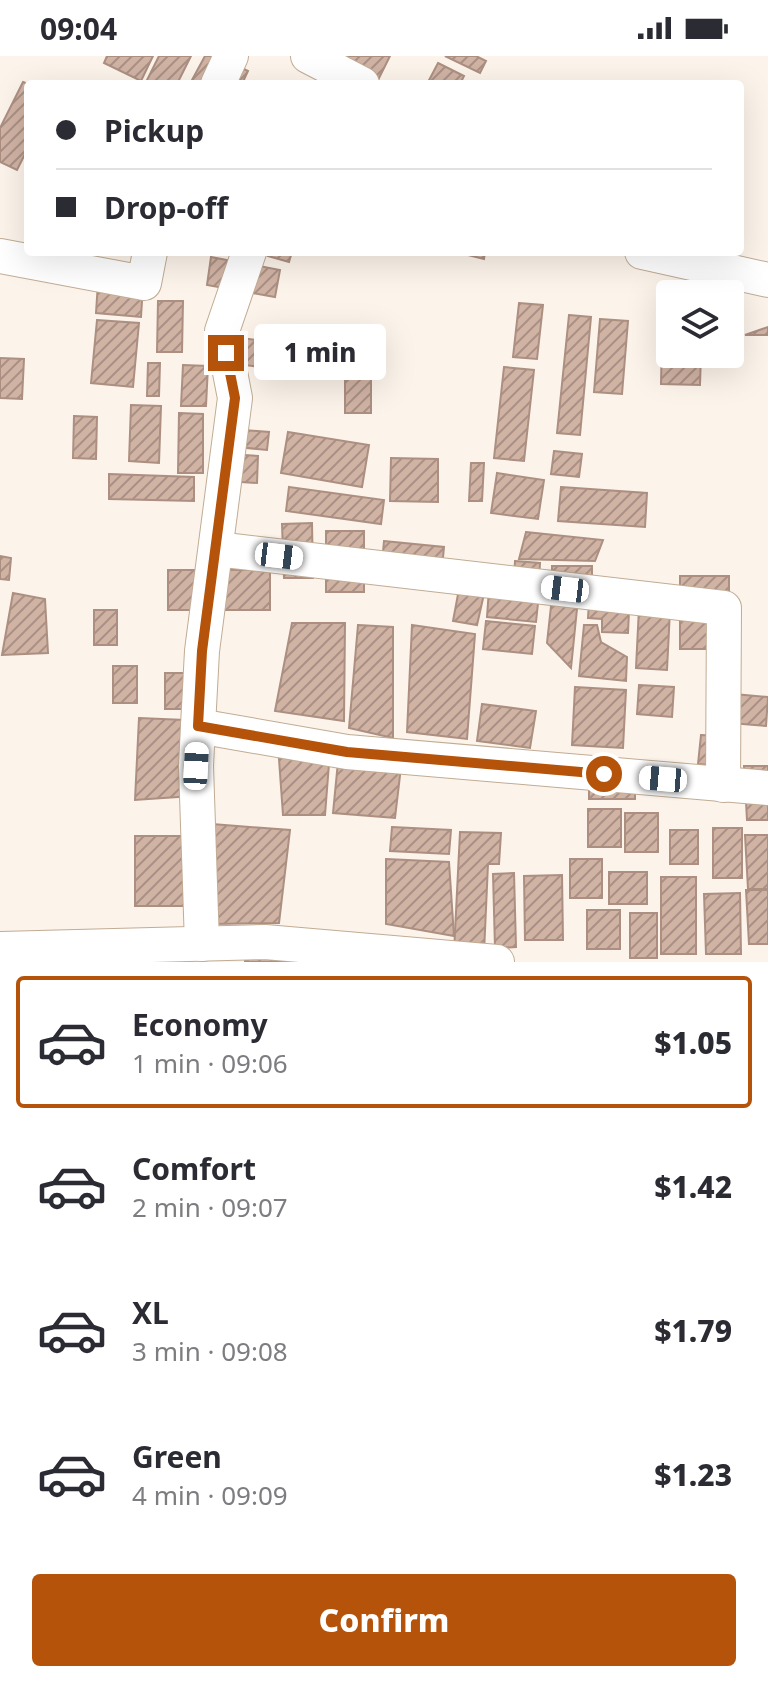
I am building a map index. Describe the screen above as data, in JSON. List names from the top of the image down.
{
  "page": {
    "status": "09:04",
    "banner": ["Pickup", "Drop-off"],
    "bubble": "1 min",
    "list": [
      {
        "name": "Economy",
        "note": "1 min · 09:06",
        "value": "$1.05"
      },
      {
        "name": "Comfort",
        "note": "2 min · 09:07",
        "value": "$1.42"
      },
      {
        "name": "XL",
        "note": "3 min · 09:08",
        "value": "$1.79"
      },
      {
        "name": "Green",
        "note": "4 min · 09:09",
        "value": "$1.23"
      }
    ],
    "buttons": "Confirm"
  }
}
